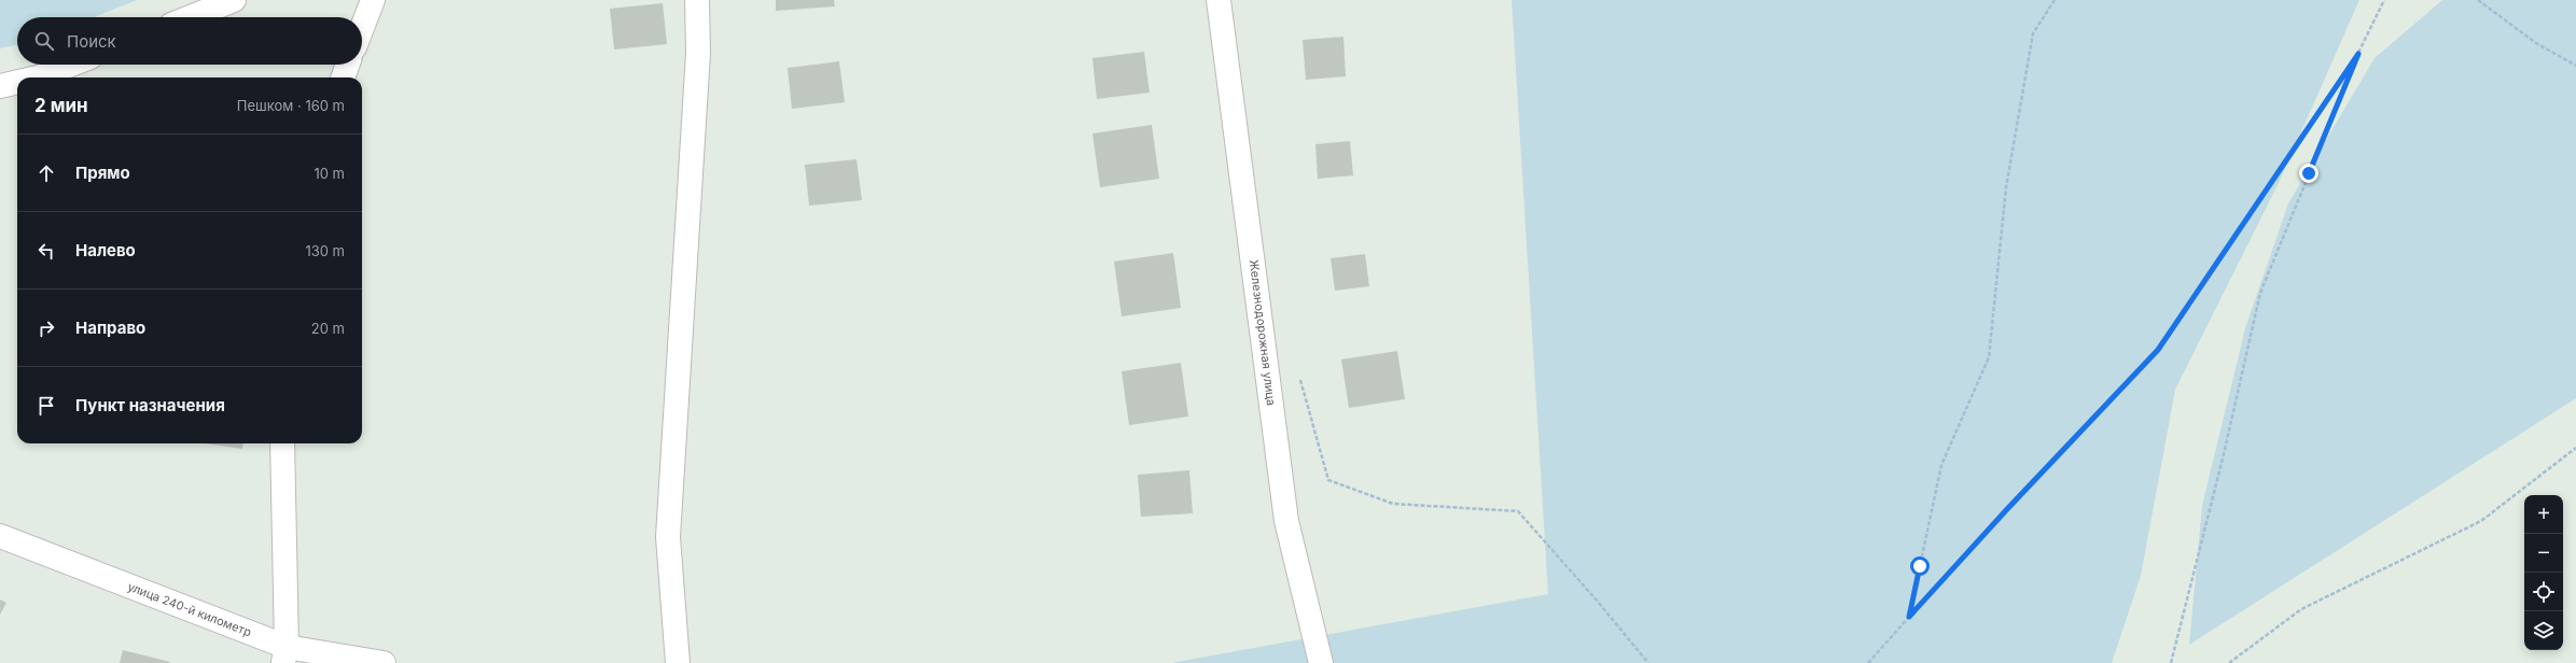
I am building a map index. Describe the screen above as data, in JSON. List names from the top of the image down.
{
  "streets": {
    "street": ["Железнодорожная улица", "улица 240-й километр"]
  },
  "page": {
    "search": "Поиск",
    "heading": ["2 мин", "Пешком · 160 m"],
    "list": [
      ["Прямо", "10 m"],
      ["Налево", "130 m"],
      ["Направо", "20 m"],
      "Пункт назначения"
    ],
    "map_buttons": ["+", "−"]
  }
}
